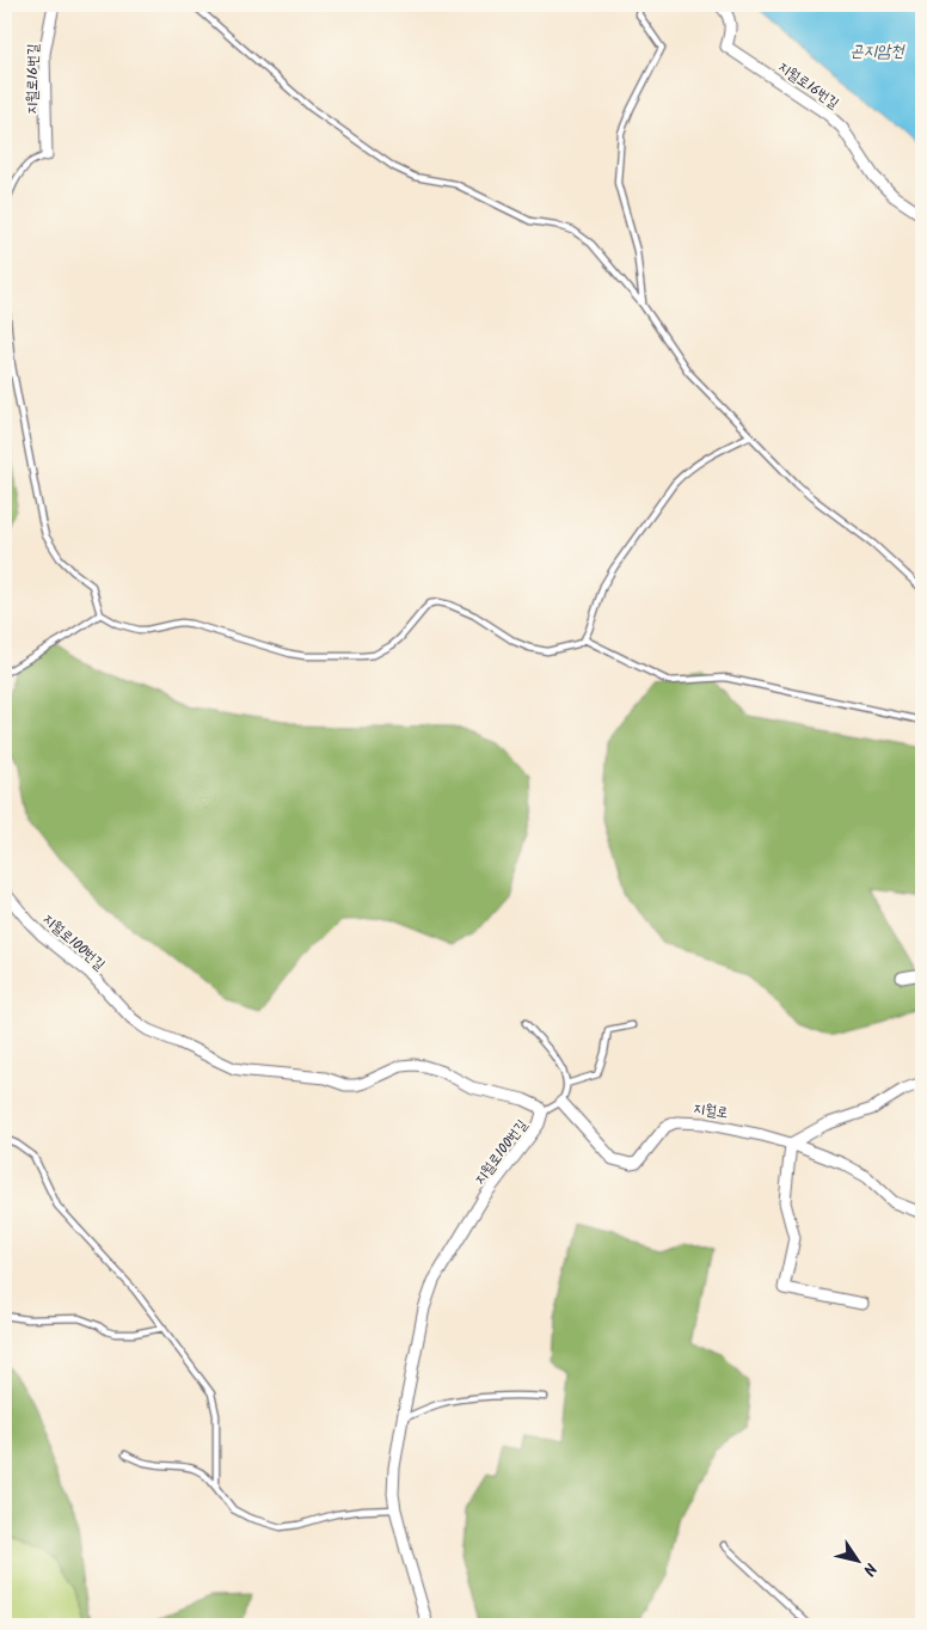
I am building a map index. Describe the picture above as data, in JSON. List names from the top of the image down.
{
  "streets": {
    "street": ["지월로16번길", "지월로100번길", "지월로"]
  },
  "water": ["곤지암천"],
  "north": "bottom right"
}
